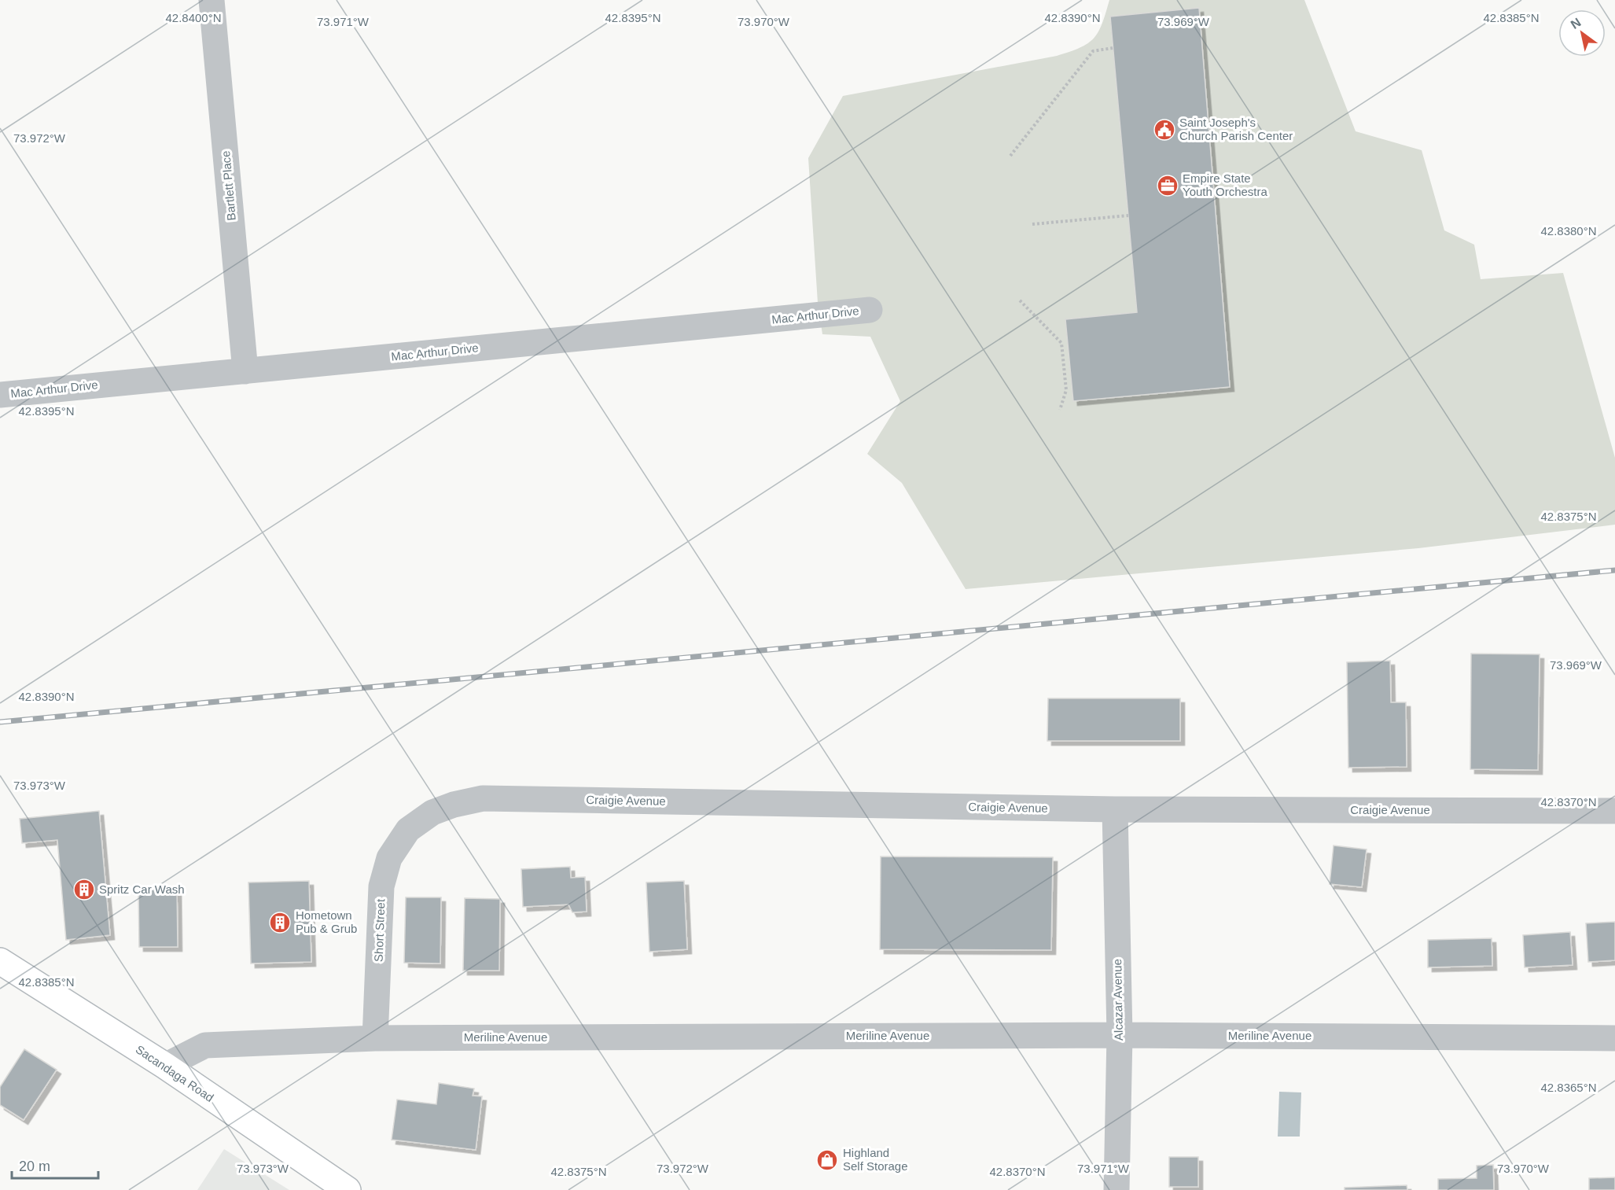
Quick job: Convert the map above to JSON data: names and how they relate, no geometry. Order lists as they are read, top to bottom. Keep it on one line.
{"streets":{"main road":["Sacandaga Road"],"street":["Bartlett Place","Mac Arthur Drive","Craigie Avenue","Short Street","Alcazar Avenue","Meriline Avenue"]},"crossings":[["Bartlett Place","Mac Arthur Drive"],["Craigie Avenue","Short Street"],["Craigie Avenue","Alcazar Avenue"],["Short Street","Meriline Avenue"],["Alcazar Avenue","Meriline Avenue"],["Meriline Avenue","Sacandaga Road"]],"places":{"public building":["Saint Joseph's Church Parish Center"],"office":["Empire State Youth Orchestra"],"building":["Spritz Car Wash","Hometown Pub & Grub"],"shop":["Highland Self Storage"]},"scale_bar":"20 m","north":"top left","coordinates":["42.8400°N","42.8395°N","42.8390°N","42.8385°N","73.970°W","73.969°W","73.971°W","73.972°W","42.8380°N","42.8375°N","73.973°W","42.8370°N","42.8365°N"]}
